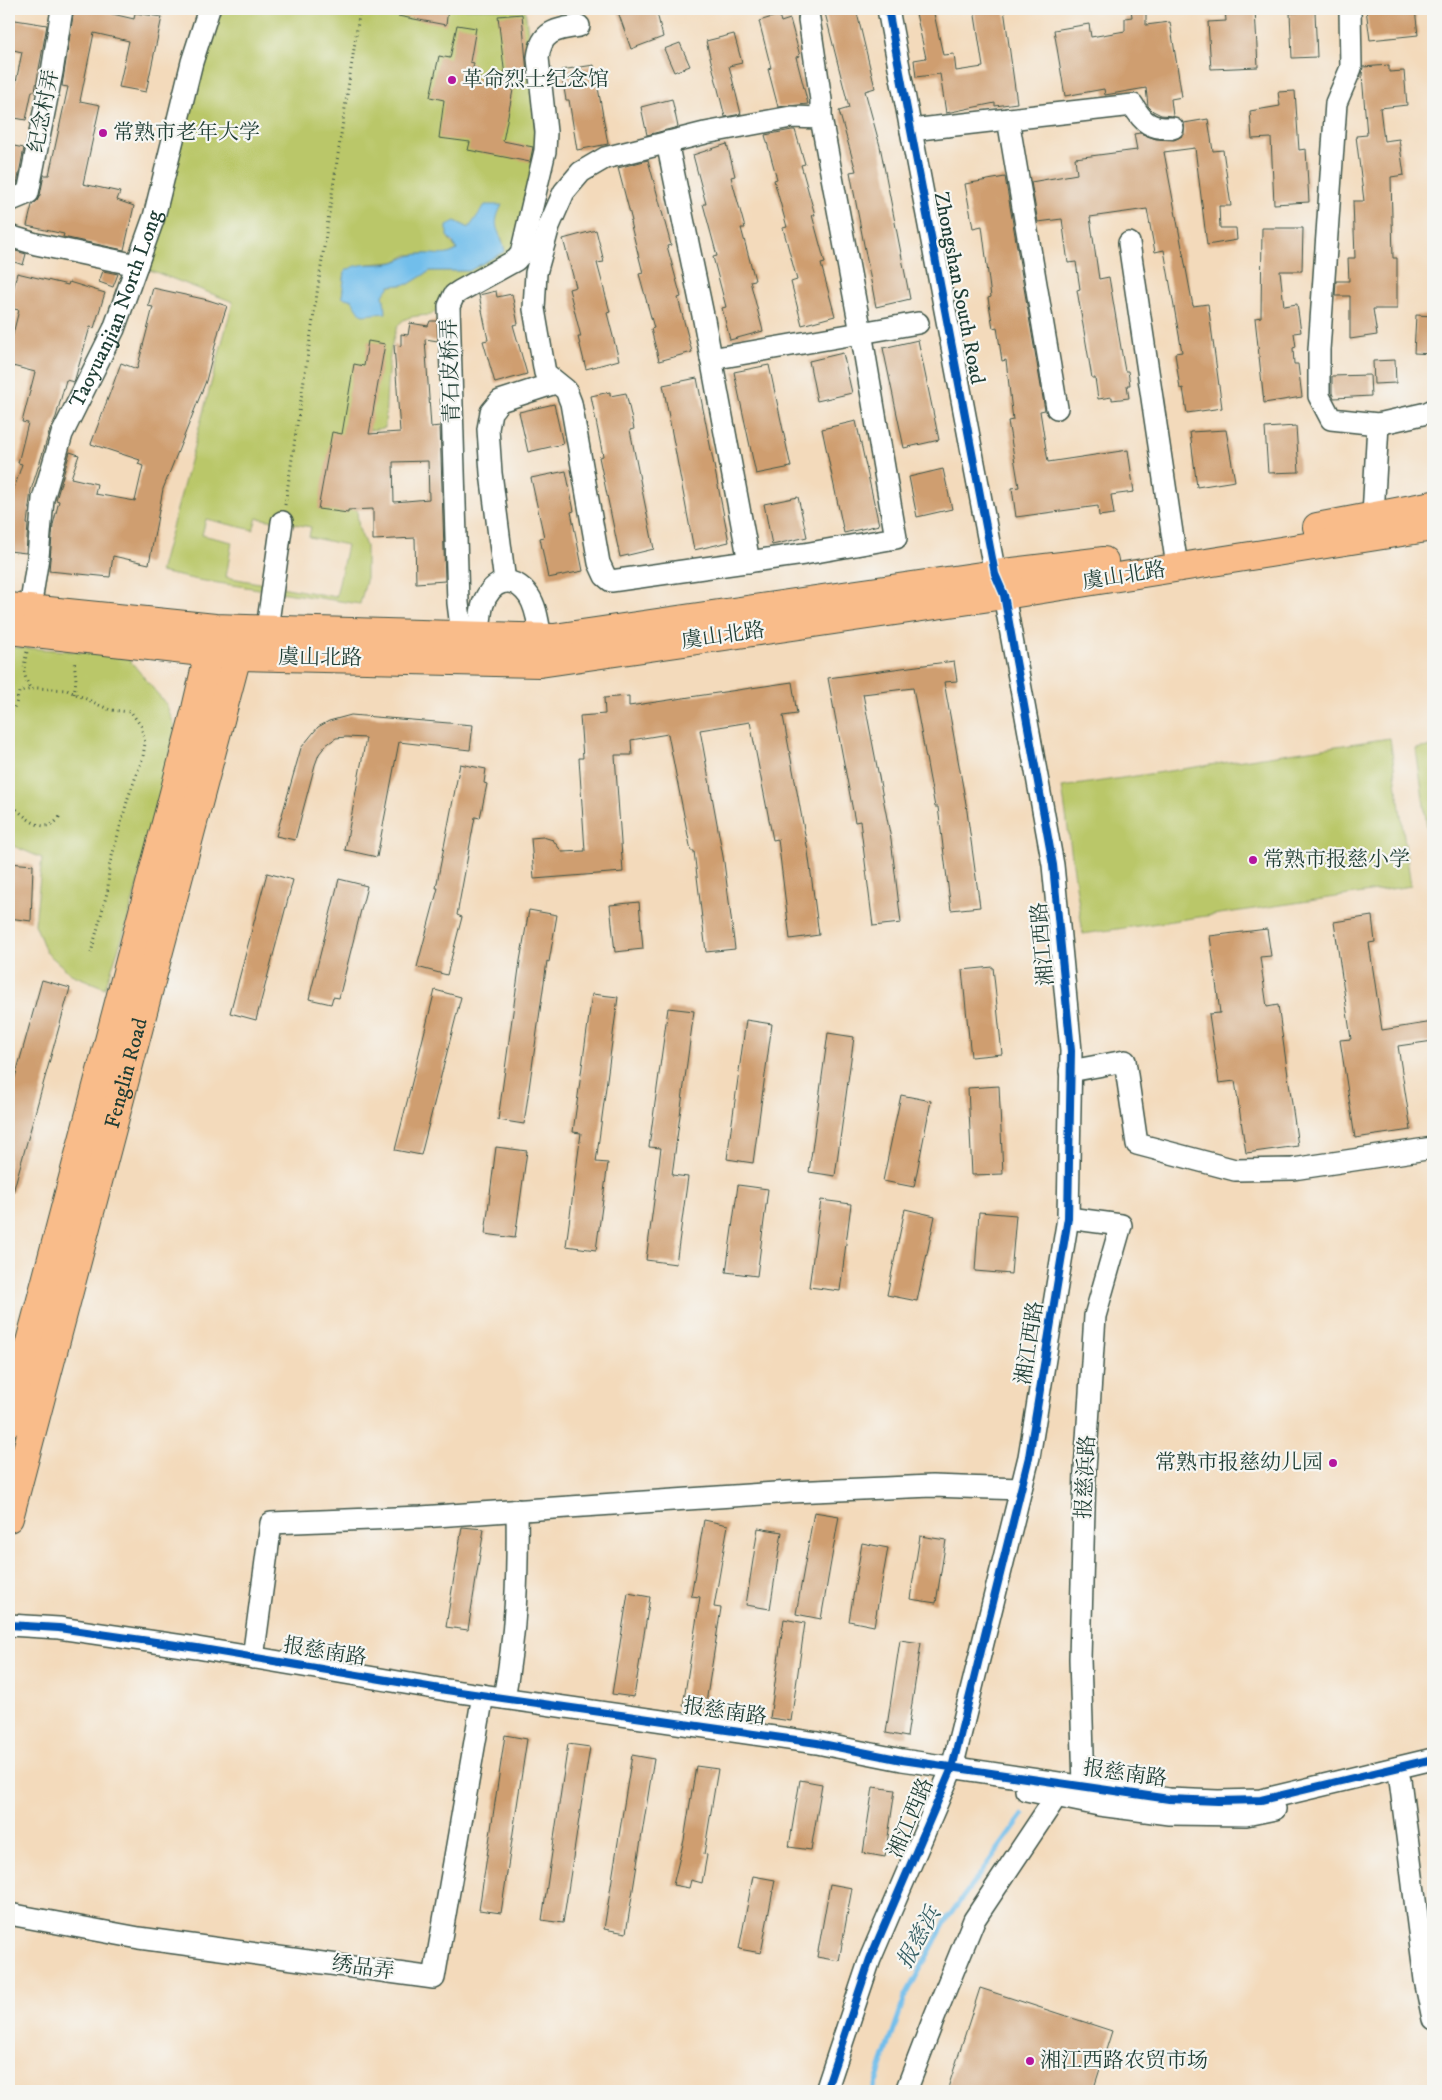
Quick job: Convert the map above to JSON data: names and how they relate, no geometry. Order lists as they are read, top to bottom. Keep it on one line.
{"streets":{"main road":["虞山北路","Fenglin Road"],"street":["纪念村弄","Zhongshan South Road","Taoyuanjian North Long","青石皮桥弄","湘江西路","报慈浜路","报慈南路","绣品弄"]},"crossings":[["Zhongshan South Road","虞山北路"],["Zhongshan South Road","湘江西路"],["Taoyuanjian North Long","虞山北路"],["青石皮桥弄","虞山北路"],["虞山北路","湘江西路"],["虞山北路","Fenglin Road"],["湘江西路","报慈浜路"],["湘江西路","报慈南路"],["报慈浜路","报慈南路"],["报慈南路","绣品弄"]],"water":["报慈浜"],"places":["革命烈士纪念馆","常熟市老年大学","常熟市报慈小学","常熟市报慈幼儿园","湘江西路农贸市场"]}
